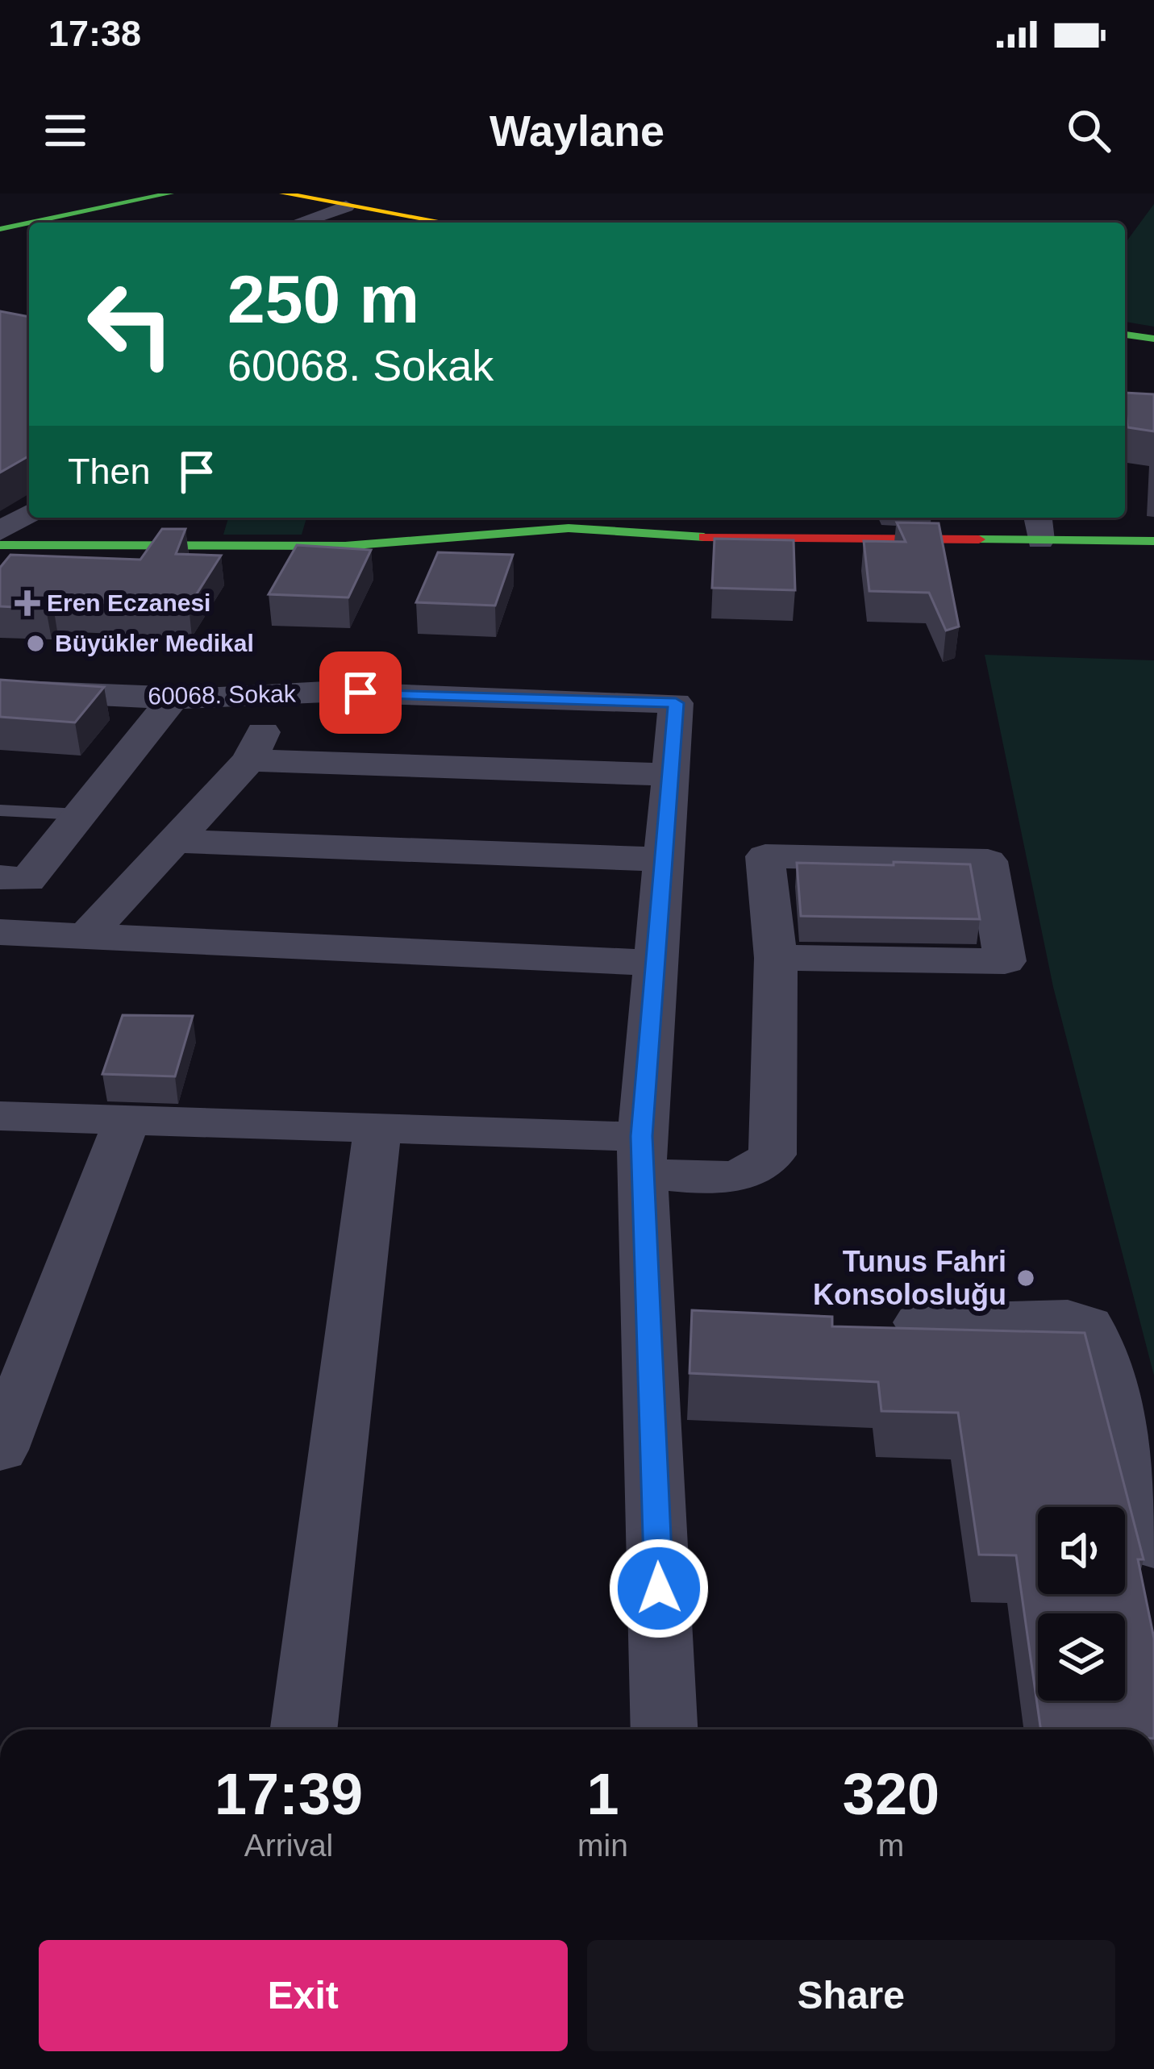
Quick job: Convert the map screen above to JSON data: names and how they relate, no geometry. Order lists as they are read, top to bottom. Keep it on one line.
{"streets":{"street":["60068. Sokak"]},"places":{"health":["Eren Eczanesi"],"other":["Büyükler Medikal","Tunus Fahri Konsolosluğu"]},"page":{"status":"17:38","header":"Waylane","turn":["250 m","60068. Sokak"],"then":"Then","eta":["17:39","Arrival","1","min","320","m"],"buttons":["Exit","Share"]}}
